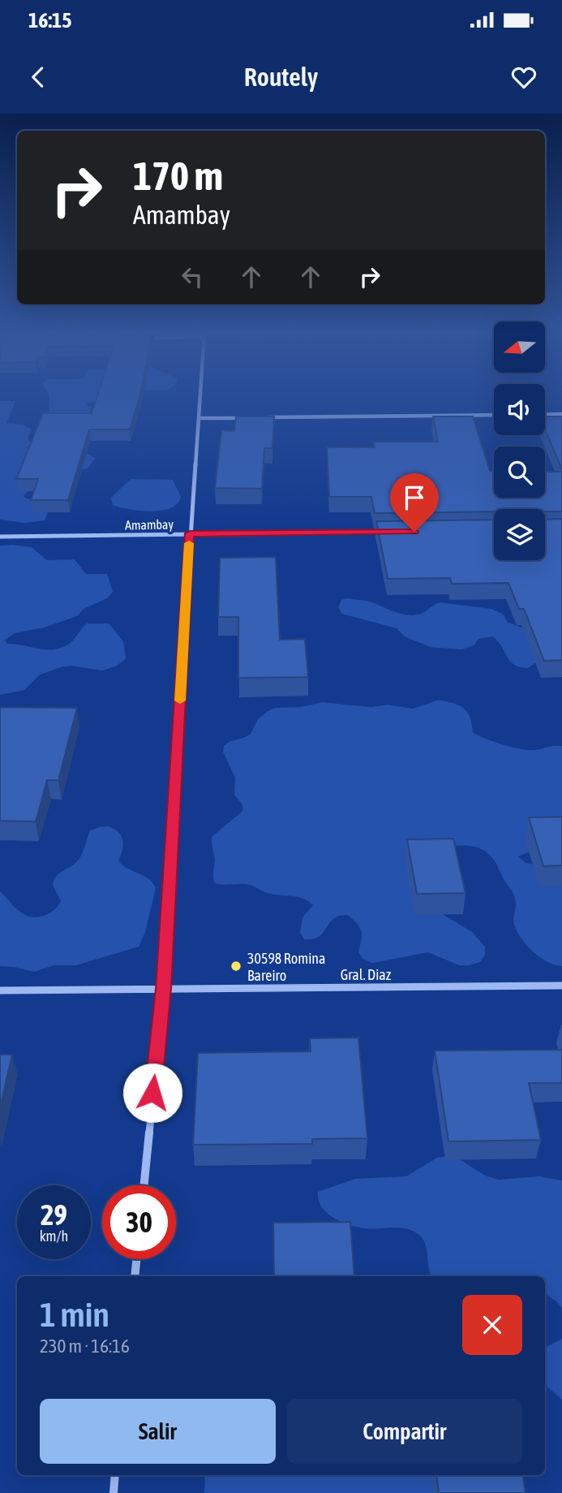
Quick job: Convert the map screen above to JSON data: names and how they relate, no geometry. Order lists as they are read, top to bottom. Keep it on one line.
{"streets":{"street":["Amambay","Gral. Diaz"]},"places":["30598 Romina Bareiro"],"north":"left","page":{"status":"16:15","header":"Routely","turn":["170 m","Amambay"],"speed":"29 km/h","limit":"30","heading":["1 min","230 m · 16:16"],"buttons":["Salir","Compartir"]}}
